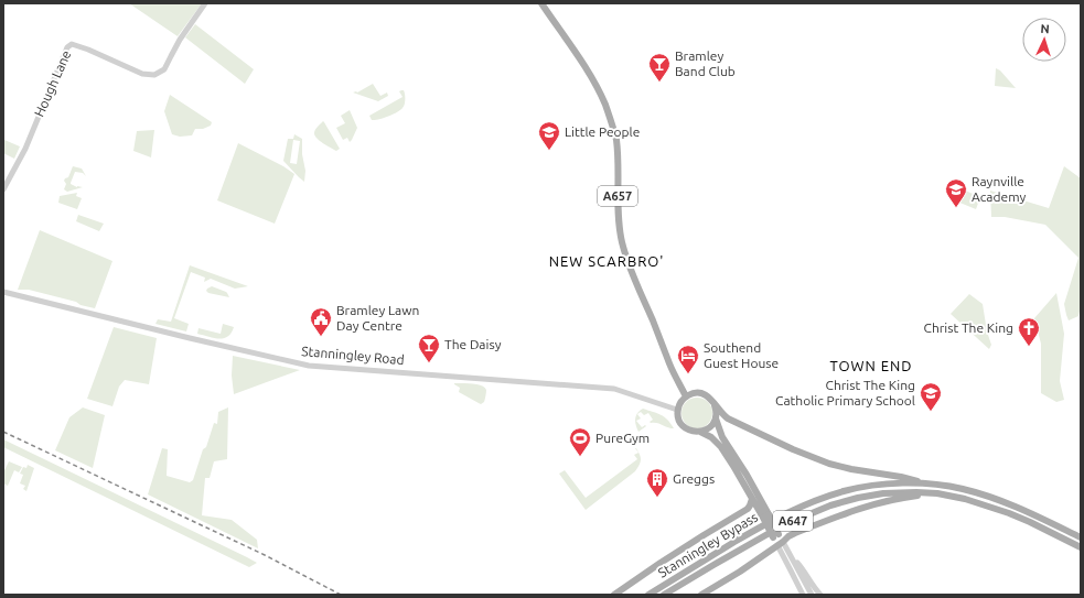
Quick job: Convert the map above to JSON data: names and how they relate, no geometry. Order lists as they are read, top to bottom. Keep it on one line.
{"streets":{"main road":["A657","A647","Stanningley Bypass"],"street":["Hough Lane","Stanningley Road"]},"crossings":[["A657","Stanningley Road"],["A657","A647"],["Stanningley Road","A647"],["A647","Stanningley Bypass"]],"districts":["NEW SCARBRO'","TOWN END"],"places":{"bar":["Bramley Band Club","The Daisy"],"school or university":["Little People","Raynville Academy","Christ The King Catholic Primary School"],"public building":["Bramley Lawn Day Centre"],"church":["Christ The King"],"hotel":["Southend Guest House"],"sports":["PureGym"],"building":["Greggs"]},"north":"top"}
